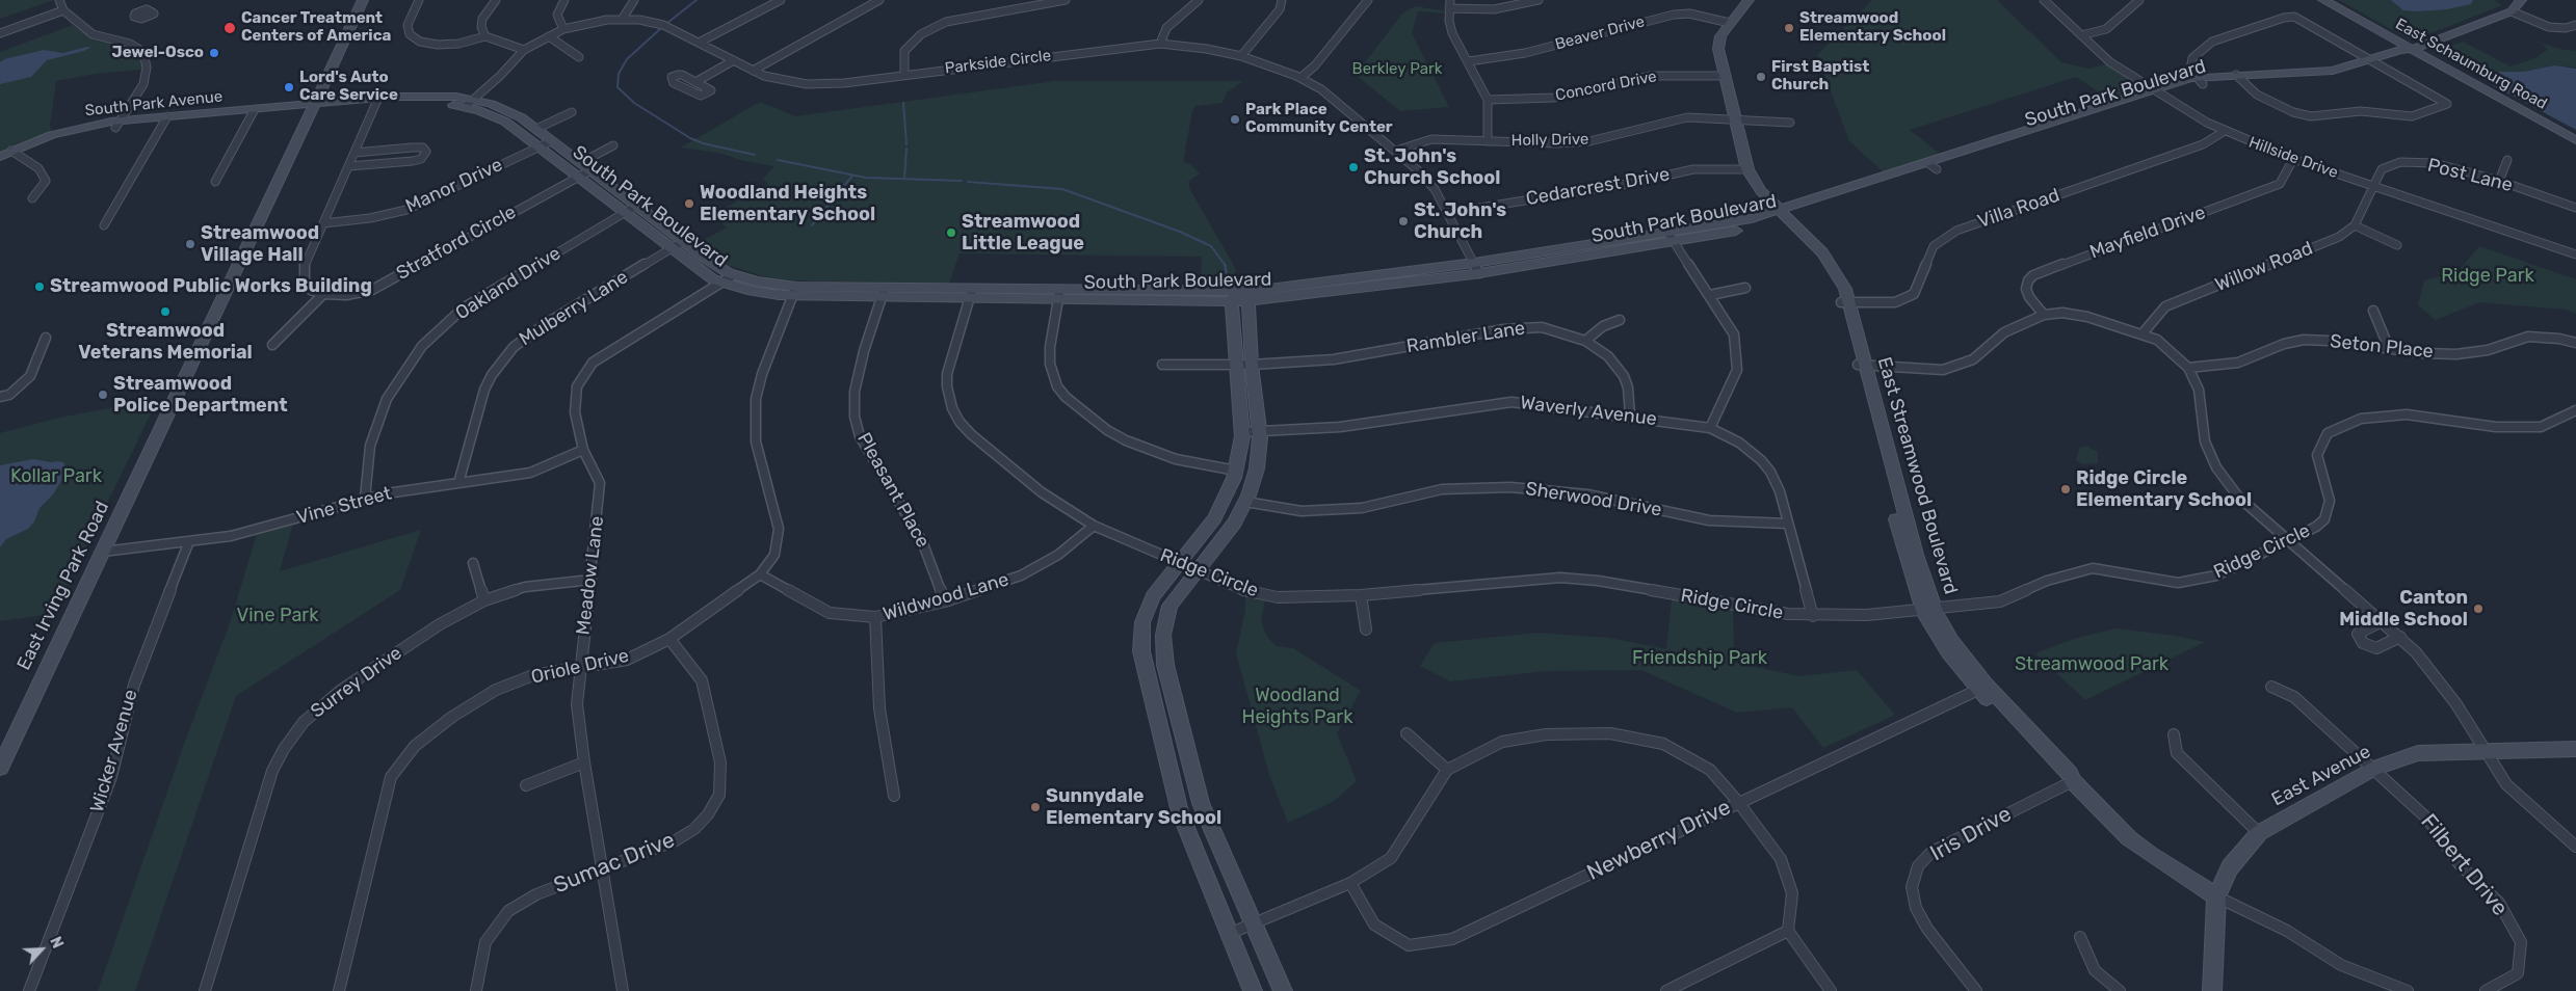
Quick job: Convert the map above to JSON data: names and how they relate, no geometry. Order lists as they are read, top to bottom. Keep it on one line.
{"streets":{"street":["Beaver Drive","Parkside Circle","East Schaumburg Road","Concord Drive","South Park Boulevard","South Park Avenue","Holly Drive","Hillside Drive","Post Lane","Manor Drive","Cedarcrest Drive","Villa Road","Mayfield Drive","Stratford Circle","Willow Road","Oakland Drive","Mulberry Lane","Rambler Lane","Seton Place","Waverly Avenue","East Streamwood Boulevard","Pleasant Place","Sherwood Drive","Vine Street","Ridge Circle","Meadow Lane","East Irving Park Road","Wildwood Lane","Oriole Drive","Surrey Drive","Wicker Avenue","East Avenue","Iris Drive","Newberry Drive","Sumac Drive","Filbert Drive"]},"crossings":[["Beaver Drive","East Streamwood Boulevard"],["Parkside Circle","South Park Boulevard"],["Parkside Circle","Holly Drive"],["Parkside Circle","Cedarcrest Drive"],["East Schaumburg Road","South Park Boulevard"],["Concord Drive","East Streamwood Boulevard"],["South Park Boulevard","South Park Avenue"],["South Park Boulevard","Hillside Drive"],["South Park Boulevard","Manor Drive"],["South Park Boulevard","Stratford Circle"],["South Park Boulevard","Oakland Drive"],["South Park Boulevard","Mulberry Lane"],["South Park Boulevard","East Streamwood Boulevard"],["South Park Boulevard","Pleasant Place"],["South Park Boulevard","Ridge Circle"],["South Park Boulevard","Meadow Lane"],["South Park Boulevard","East Irving Park Road"],["South Park Boulevard","Oriole Drive"],["South Park Avenue","East Irving Park Road"],["Holly Drive","East Streamwood Boulevard"],["Hillside Drive","Post Lane"],["Hillside Drive","Villa Road"],["Hillside Drive","Mayfield Drive"],["Cedarcrest Drive","East Streamwood Boulevard"],["Villa Road","East Streamwood Boulevard"],["Oakland Drive","Vine Street"],["Mulberry Lane","Vine Street"],["Rambler Lane","Waverly Avenue"],["Waverly Avenue","Sherwood Drive"],["Waverly Avenue","Ridge Circle"],["East Streamwood Boulevard","Ridge Circle"],["East Streamwood Boulevard","East Avenue"],["East Streamwood Boulevard","Iris Drive"],["East Streamwood Boulevard","Newberry Drive"],["Pleasant Place","Wildwood Lane"],["Vine Street","Meadow Lane"],["Vine Street","East Irving Park Road"],["Vine Street","Wicker Avenue"],["Ridge Circle","Wildwood Lane"],["Meadow Lane","Oriole Drive"],["Meadow Lane","Surrey Drive"],["Meadow Lane","Sumac Drive"],["Wildwood Lane","Oriole Drive"],["Oriole Drive","Sumac Drive"],["East Avenue","Filbert Drive"]],"parks":["Berkley Park","Ridge Park","Kollar Park","Vine Park","Friendship Park","Streamwood Park","Woodland Heights Park"],"places":["Cancer Treatment Centers of America","Streamwood Elementary School","Jewel-Osco","First Baptist Church","Lord's Auto Care Service","Park Place Community Center","St. John's Church School","Woodland Heights Elementary School","St. John's Church","Streamwood Little League","Streamwood Village Hall","Streamwood Public Works Building","Streamwood Veterans Memorial","Streamwood Police Department","Ridge Circle Elementary School","Canton Middle School","Sunnydale Elementary School"],"north":"top right"}
